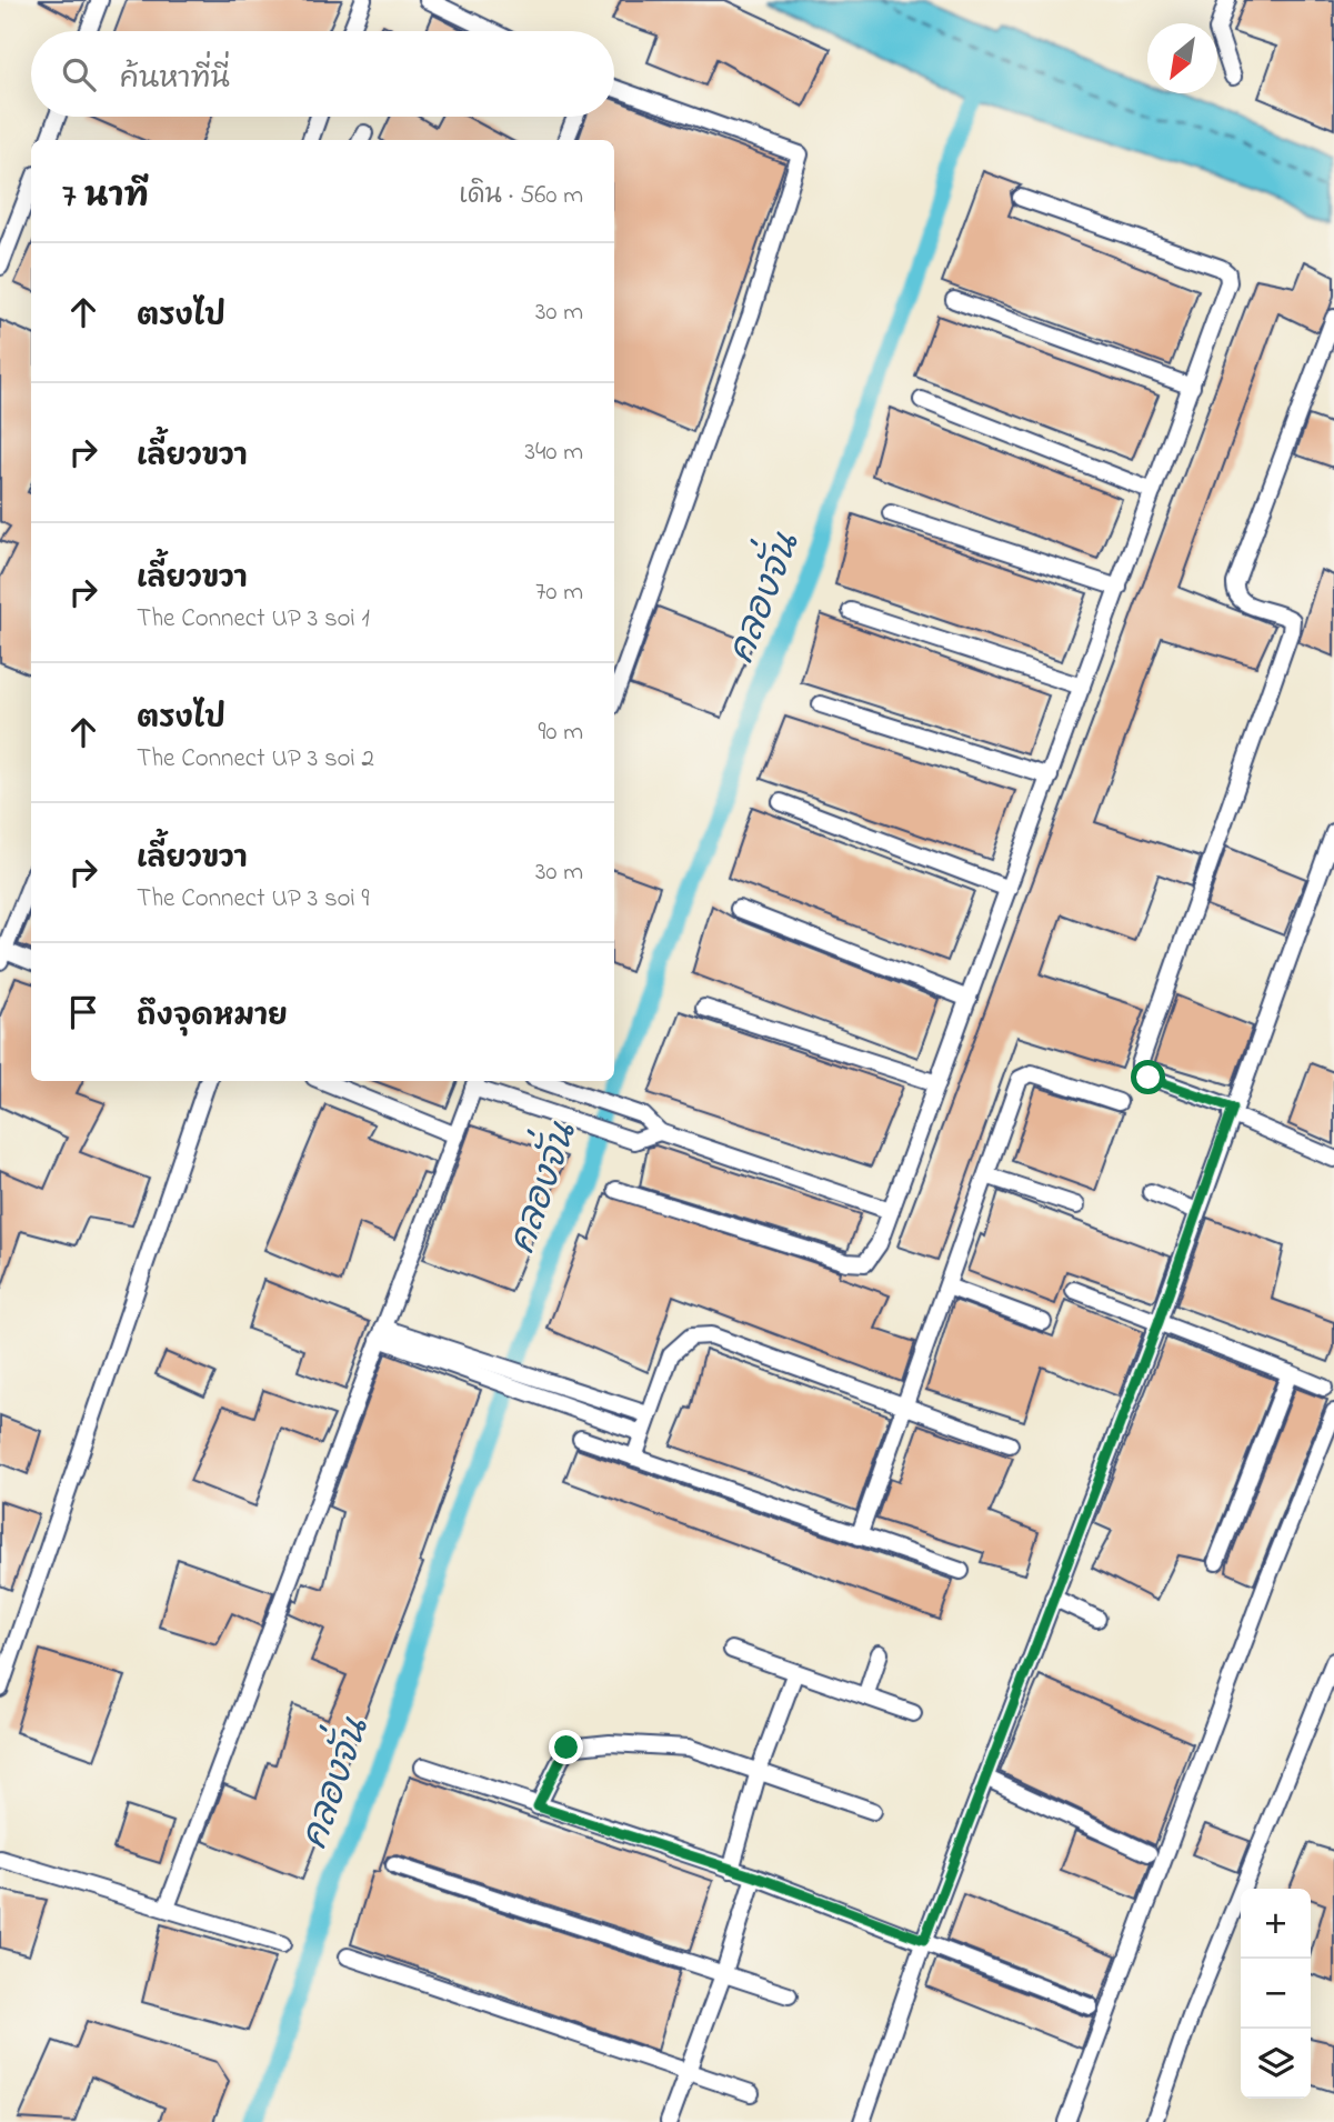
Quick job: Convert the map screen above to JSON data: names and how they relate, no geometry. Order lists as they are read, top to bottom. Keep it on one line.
{"water":["คลองจั่น"],"north":"bottom left","page":{"search":"ค้นหาที่นี่","heading":["7 นาที","เดิน · 560 m"],"list":[["ตรงไป","30 m"],["เลี้ยวขวา","340 m"],["เลี้ยวขวา","The Connect UP 3 soi 1","70 m"],["ตรงไป","The Connect UP 3 soi 2","90 m"],["เลี้ยวขวา","The Connect UP 3 soi 9","30 m"],"ถึงจุดหมาย"],"map_buttons":["+","−"]}}
